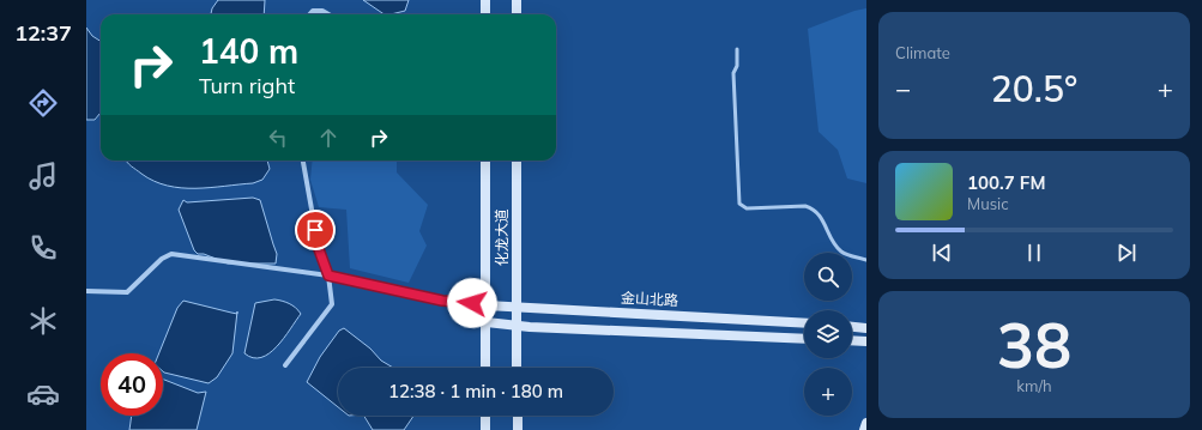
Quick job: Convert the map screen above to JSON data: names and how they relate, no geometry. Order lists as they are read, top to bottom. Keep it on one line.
{"streets":{"street":["化龙大道","金山北路"]},"crossings":[["化龙大道","金山北路"]],"page":{"tabs":"12:37","tile":["Climate",["38","km/h"]],"turn":["140 m","Turn right"],"heat":["−","20.5°","+"],"song":["100.7 FM","Music"],"map_buttons":"+","limit":"40","trip":"12:38 · 1 min · 180 m"}}
